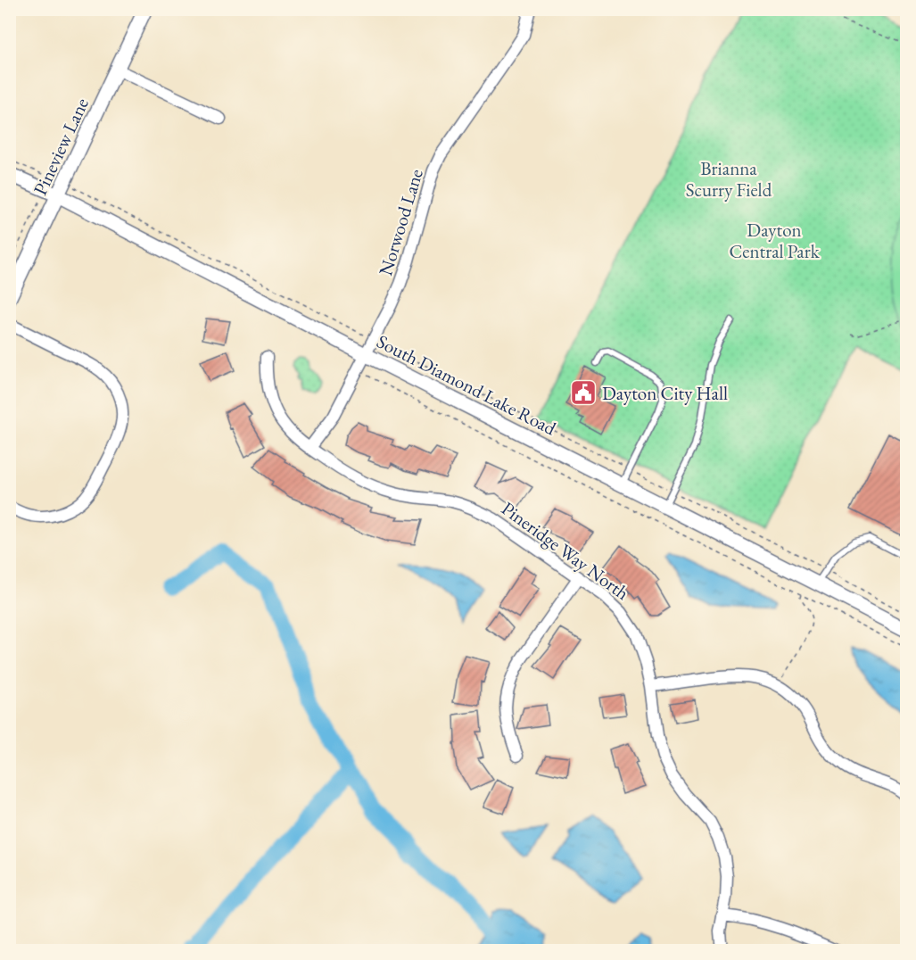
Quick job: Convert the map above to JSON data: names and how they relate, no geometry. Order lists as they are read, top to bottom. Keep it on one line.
{"streets":{"street":["Pineview Lane","Norwood Lane","South Diamond Lake Road","Pineridge Way North"]},"crossings":[["Pineview Lane","South Diamond Lake Road"],["Norwood Lane","South Diamond Lake Road"],["Norwood Lane","Pineridge Way North"]],"parks":["Brianna Scurry Field","Dayton Central Park"],"places":{"public building":["Dayton City Hall"]}}
